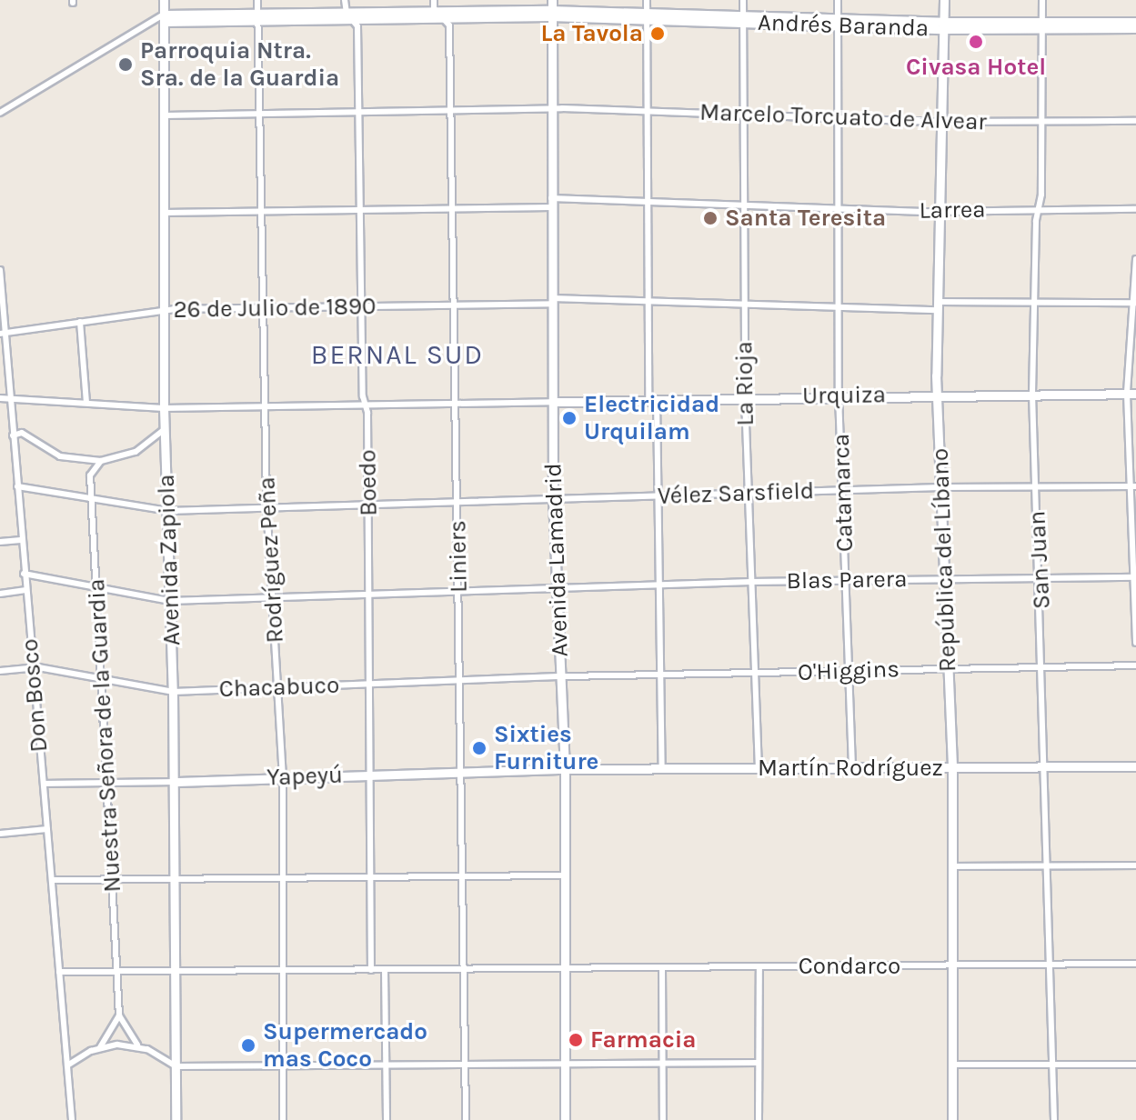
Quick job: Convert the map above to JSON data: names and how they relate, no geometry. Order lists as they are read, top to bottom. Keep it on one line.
{"streets":{"street":["Andrés Baranda","Marcelo Torcuato de Alvear","Larrea","26 de Julio de 1890","La Rioja","Urquiza","Boedo","Catamarca","Vélez Sarsfield","Liniers","Avenida Zapiola","Rodríguez Peña","Avenida Lamadrid","República del Líbano","San Juan","Blas Parera","O'Higgins","Chacabuco","Don Bosco","Nuestra Señora de la Guardia","Martín Rodríguez","Yapeyú","Condarco"]},"crossings":[["Andrés Baranda","La Rioja"],["Andrés Baranda","Catamarca"],["Andrés Baranda","Avenida Lamadrid"],["Andrés Baranda","República del Líbano"],["Andrés Baranda","San Juan"],["Marcelo Torcuato de Alvear","La Rioja"],["Marcelo Torcuato de Alvear","Boedo"],["Marcelo Torcuato de Alvear","Catamarca"],["Marcelo Torcuato de Alvear","Liniers"],["Marcelo Torcuato de Alvear","Avenida Zapiola"],["Marcelo Torcuato de Alvear","Rodríguez Peña"],["Marcelo Torcuato de Alvear","Avenida Lamadrid"],["Marcelo Torcuato de Alvear","República del Líbano"],["Marcelo Torcuato de Alvear","San Juan"],["Larrea","La Rioja"],["Larrea","Boedo"],["Larrea","Catamarca"],["Larrea","Liniers"],["Larrea","Avenida Zapiola"],["Larrea","Rodríguez Peña"],["Larrea","Avenida Lamadrid"],["Larrea","República del Líbano"],["Larrea","San Juan"],["26 de Julio de 1890","La Rioja"],["26 de Julio de 1890","Boedo"],["26 de Julio de 1890","Catamarca"],["26 de Julio de 1890","Liniers"],["26 de Julio de 1890","Avenida Zapiola"],["26 de Julio de 1890","Rodríguez Peña"],["26 de Julio de 1890","Avenida Lamadrid"],["26 de Julio de 1890","República del Líbano"],["26 de Julio de 1890","San Juan"],["26 de Julio de 1890","Don Bosco"],["La Rioja","Urquiza"],["La Rioja","Vélez Sarsfield"],["La Rioja","Blas Parera"],["La Rioja","O'Higgins"],["La Rioja","Martín Rodríguez"],["Urquiza","Catamarca"],["Urquiza","Avenida Lamadrid"],["Urquiza","República del Líbano"],["Urquiza","San Juan"],["Boedo","Vélez Sarsfield"],["Boedo","Blas Parera"],["Boedo","Chacabuco"],["Boedo","Yapeyú"],["Boedo","Condarco"],["Catamarca","Vélez Sarsfield"],["Catamarca","Blas Parera"],["Catamarca","O'Higgins"],["Catamarca","Martín Rodríguez"],["Vélez Sarsfield","Liniers"],["Vélez Sarsfield","Avenida Zapiola"],["Vélez Sarsfield","Rodríguez Peña"],["Vélez Sarsfield","Avenida Lamadrid"],["Vélez Sarsfield","República del Líbano"],["Vélez Sarsfield","San Juan"],["Vélez Sarsfield","Don Bosco"],["Vélez Sarsfield","Nuestra Señora de la Guardia"],["Liniers","Blas Parera"],["Liniers","Chacabuco"],["Liniers","Yapeyú"],["Liniers","Condarco"],["Avenida Zapiola","Blas Parera"],["Avenida Zapiola","Chacabuco"],["Avenida Zapiola","Yapeyú"],["Avenida Zapiola","Condarco"],["Rodríguez Peña","Blas Parera"],["Rodríguez Peña","Chacabuco"],["Rodríguez Peña","Yapeyú"],["Rodríguez Peña","Condarco"],["Avenida Lamadrid","Blas Parera"],["Avenida Lamadrid","O'Higgins"],["Avenida Lamadrid","Chacabuco"],["Avenida Lamadrid","Martín Rodríguez"],["Avenida Lamadrid","Yapeyú"],["Avenida Lamadrid","Condarco"],["República del Líbano","Blas Parera"],["República del Líbano","O'Higgins"],["República del Líbano","Martín Rodríguez"],["República del Líbano","Condarco"],["San Juan","Blas Parera"],["San Juan","O'Higgins"],["San Juan","Martín Rodríguez"],["San Juan","Condarco"],["Blas Parera","Don Bosco"],["Blas Parera","Nuestra Señora de la Guardia"],["O'Higgins","Chacabuco"],["Chacabuco","Don Bosco"],["Chacabuco","Nuestra Señora de la Guardia"],["Don Bosco","Yapeyú"],["Don Bosco","Condarco"],["Nuestra Señora de la Guardia","Yapeyú"],["Nuestra Señora de la Guardia","Condarco"],["Martín Rodríguez","Yapeyú"]],"districts":["BERNAL SUD"],"places":["La Tavola","Civasa Hotel","Parroquia Ntra. Sra. de la Guardia","Santa Teresita","Electricidad Urquilam","Sixties Furniture","Farmacia","Supermercado mas Coco"]}
